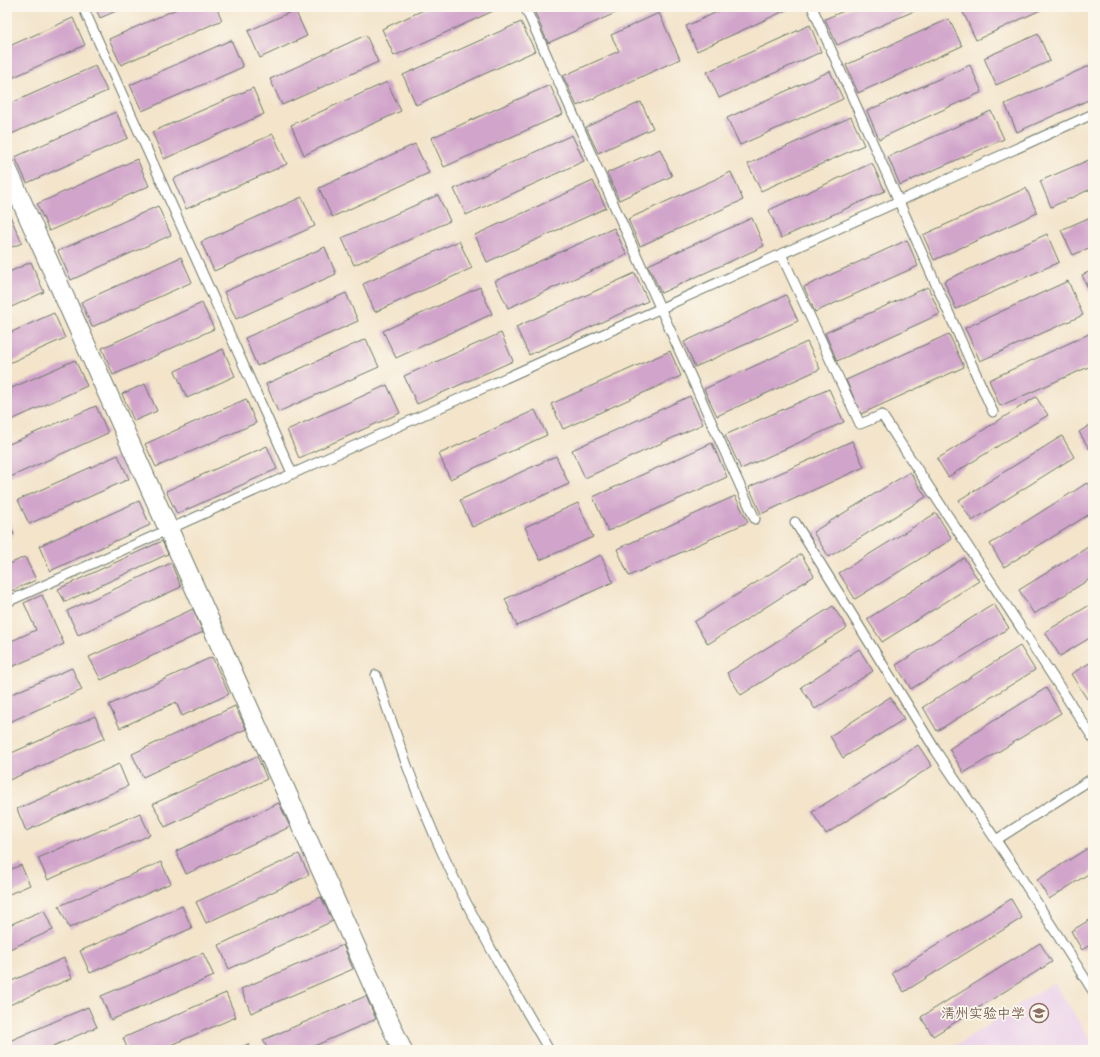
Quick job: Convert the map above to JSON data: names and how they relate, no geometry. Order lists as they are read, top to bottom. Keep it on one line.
{"places":{"school or university":["清州实验中学"]}}
